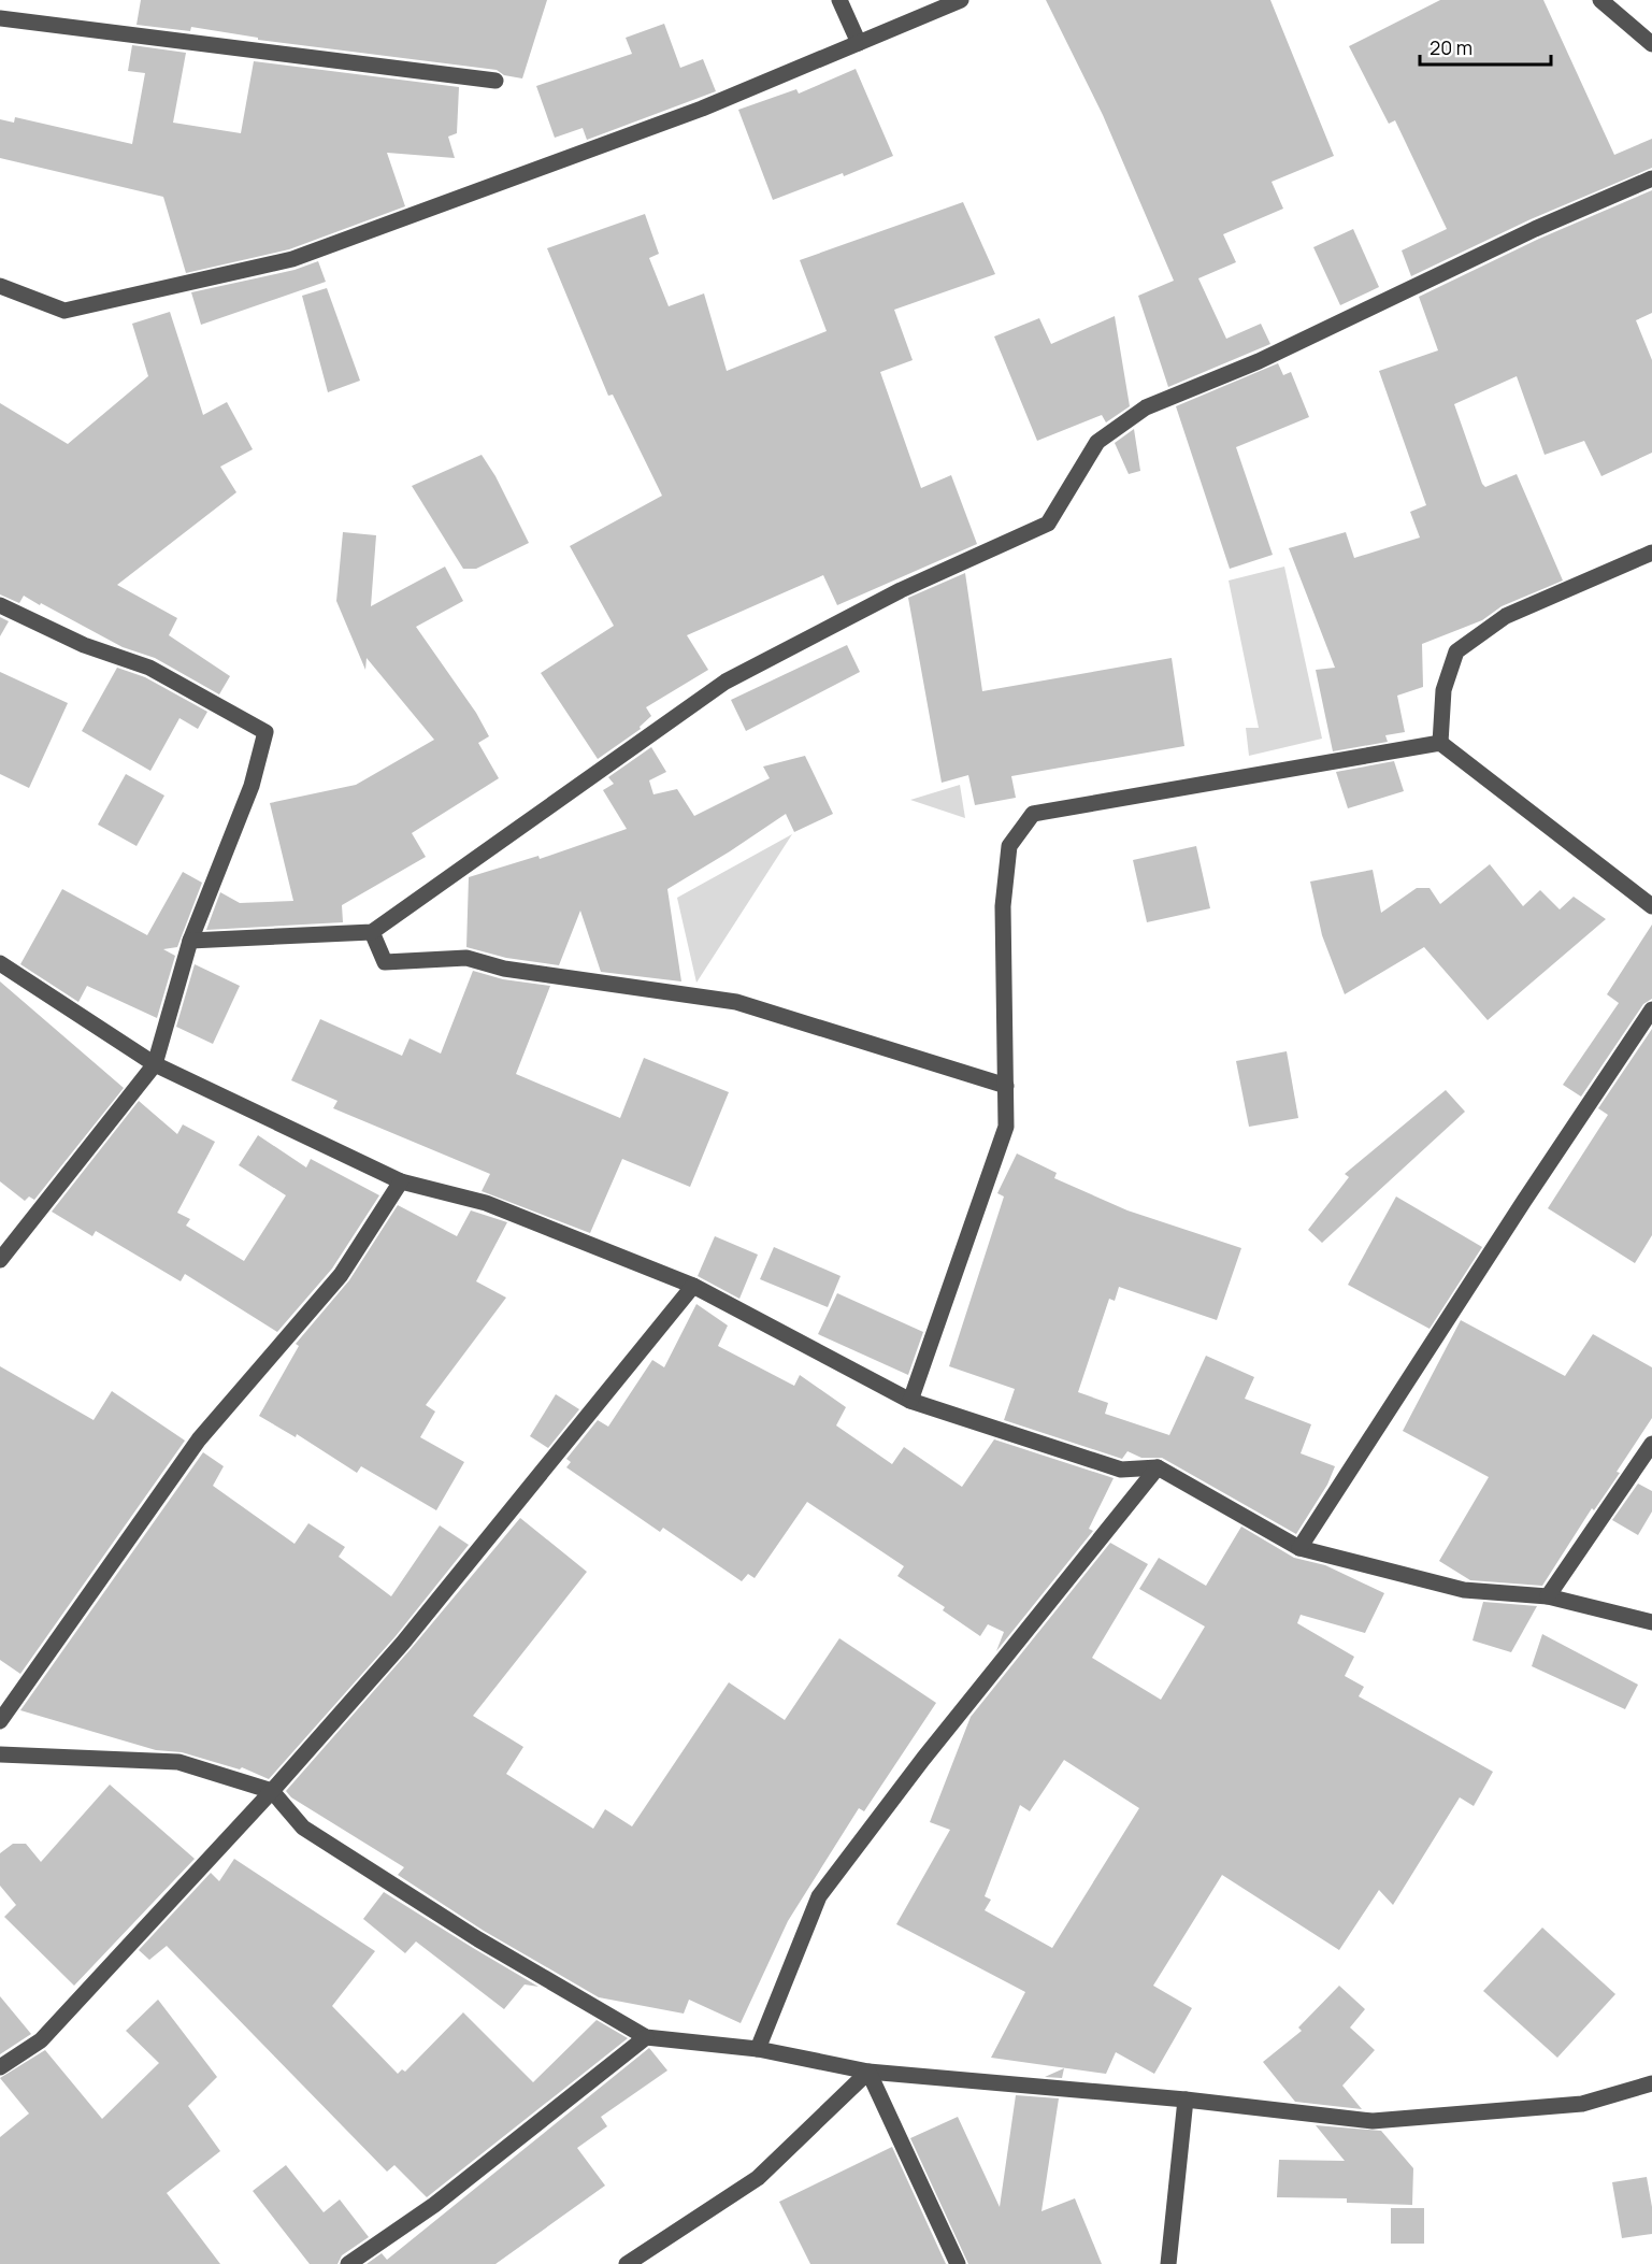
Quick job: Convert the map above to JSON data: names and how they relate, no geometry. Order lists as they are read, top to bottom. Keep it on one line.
{"scale_bar":"20 m"}
